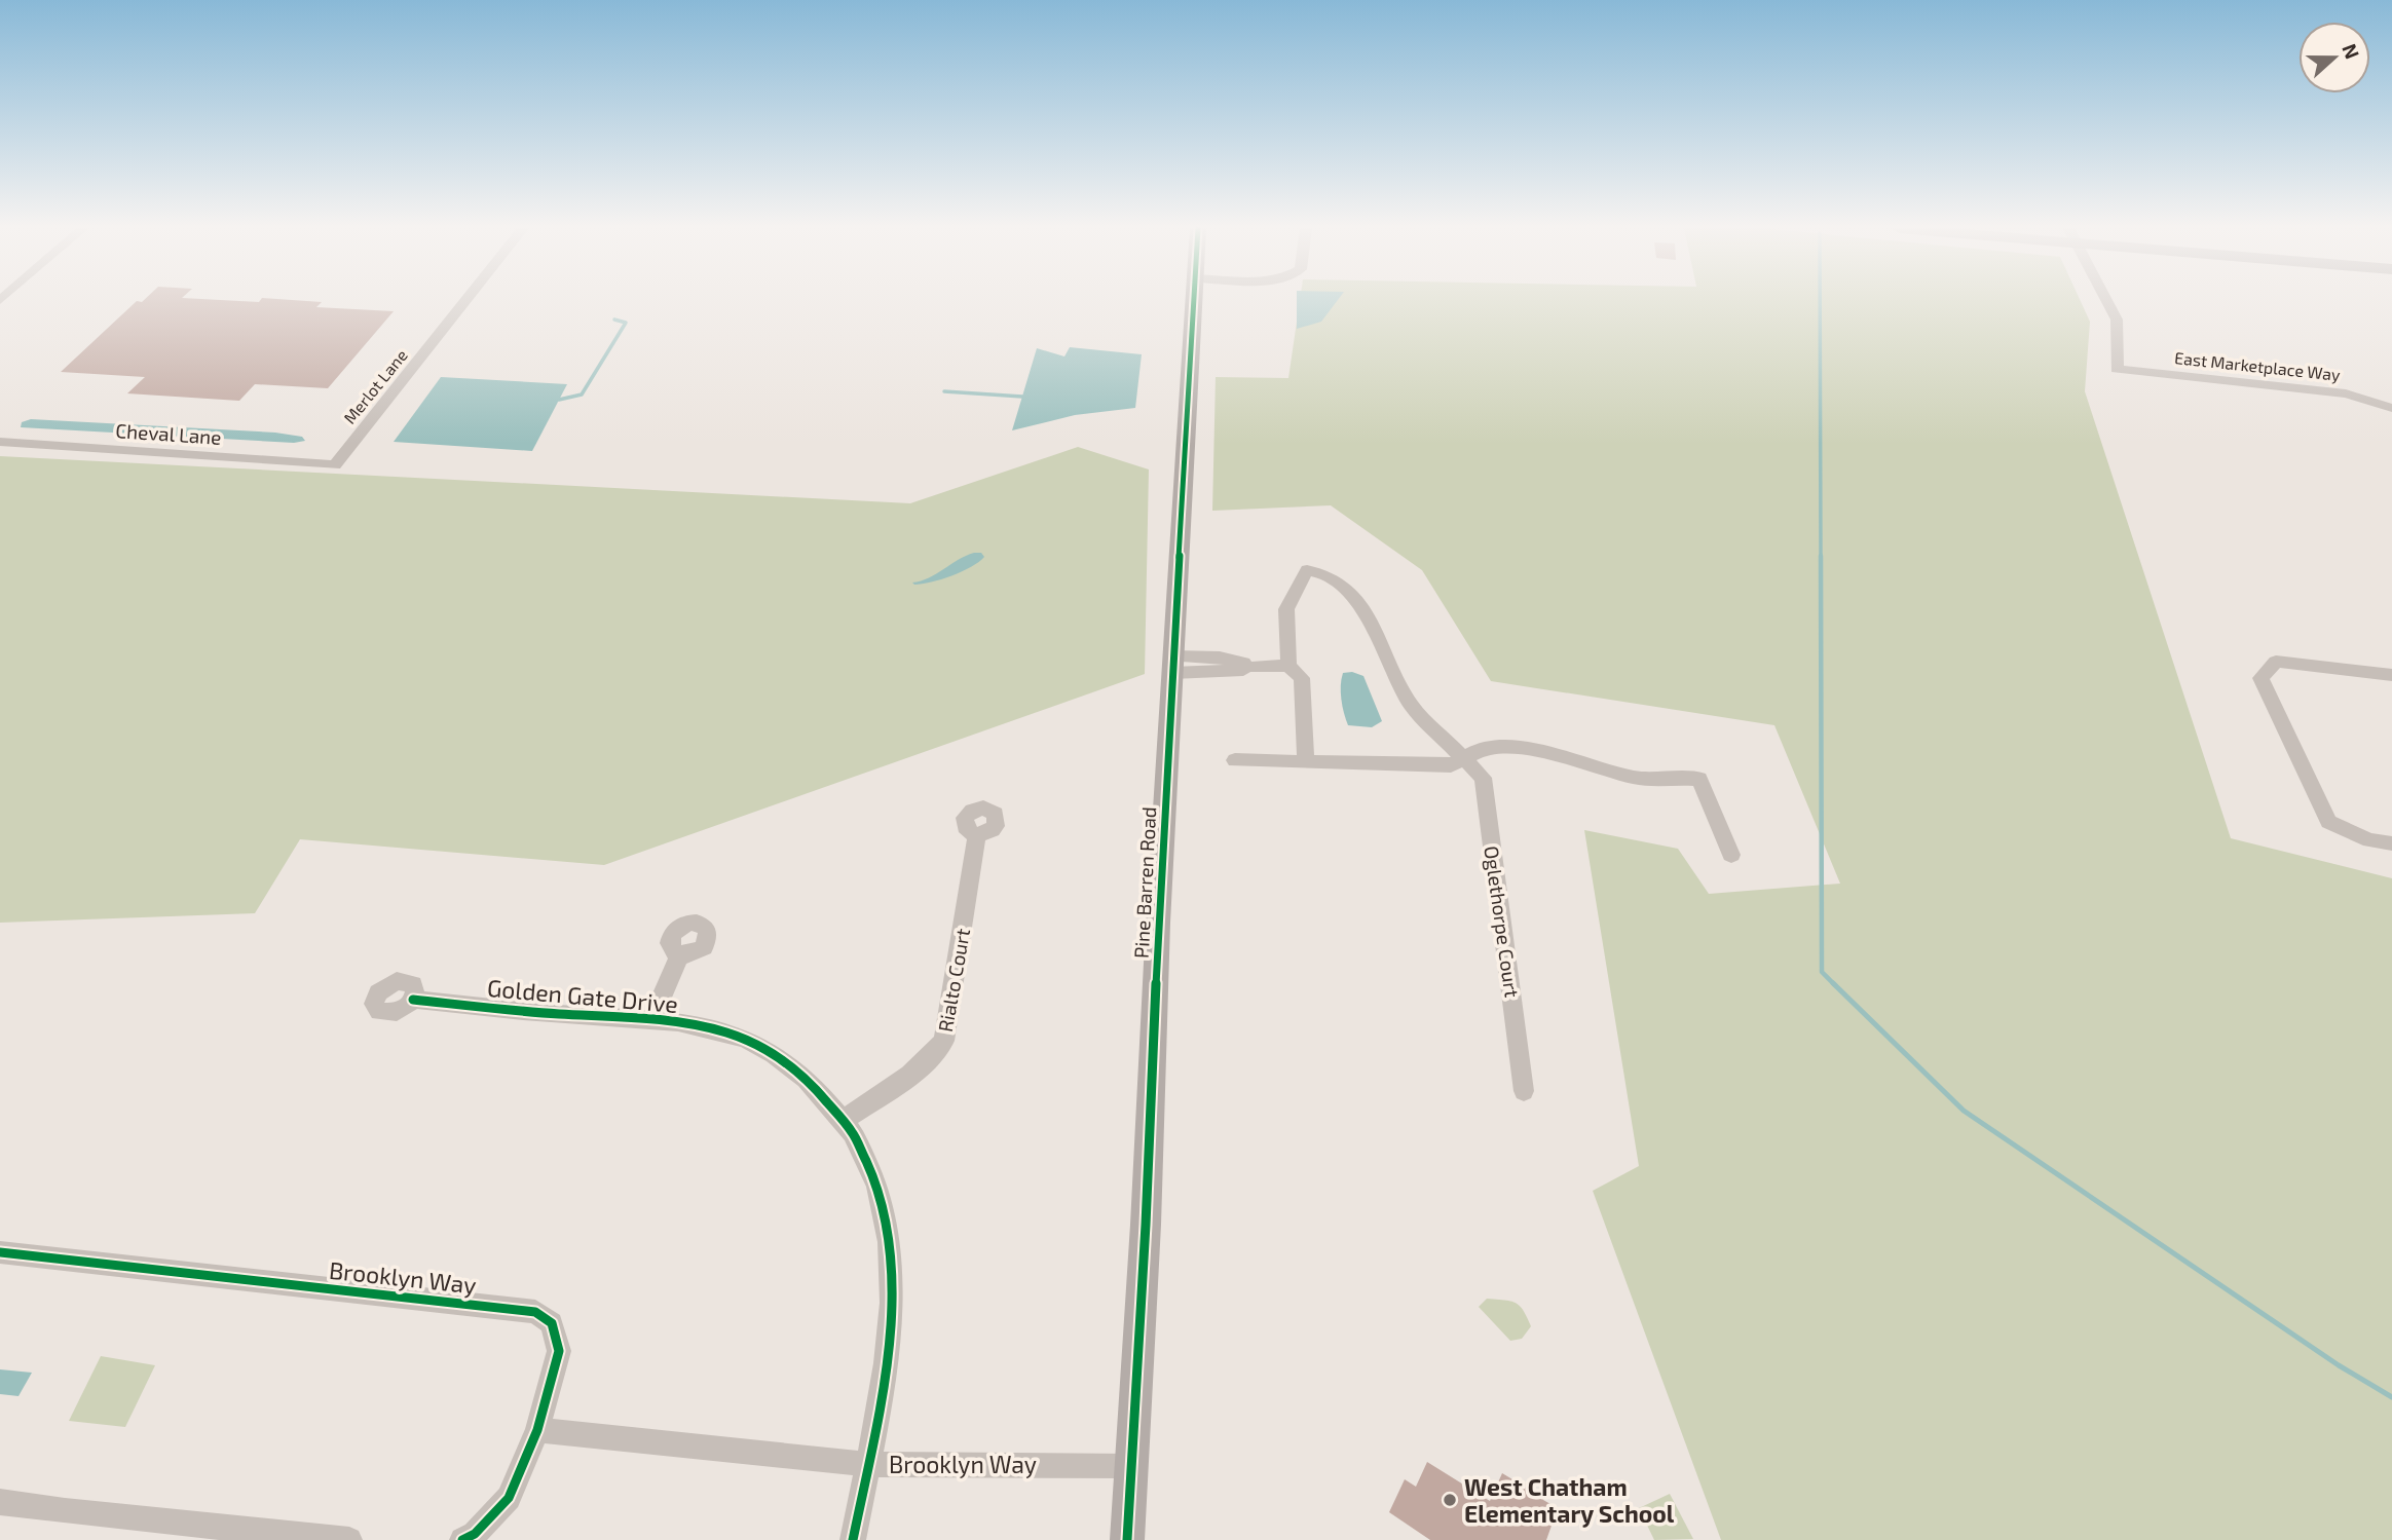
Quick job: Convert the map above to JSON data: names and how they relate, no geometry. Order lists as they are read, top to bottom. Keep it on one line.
{"streets":{"main road":["Pine Barren Road"],"street":["East Marketplace Way","Merlot Lane","Cheval Lane","Oglethorpe Court","Rialto Court","Golden Gate Drive","Brooklyn Way"]},"crossings":[["Merlot Lane","Cheval Lane"],["Pine Barren Road","Brooklyn Way"],["Rialto Court","Golden Gate Drive"],["Golden Gate Drive","Brooklyn Way"]],"places":["West Chatham Elementary School"],"north":"right"}
